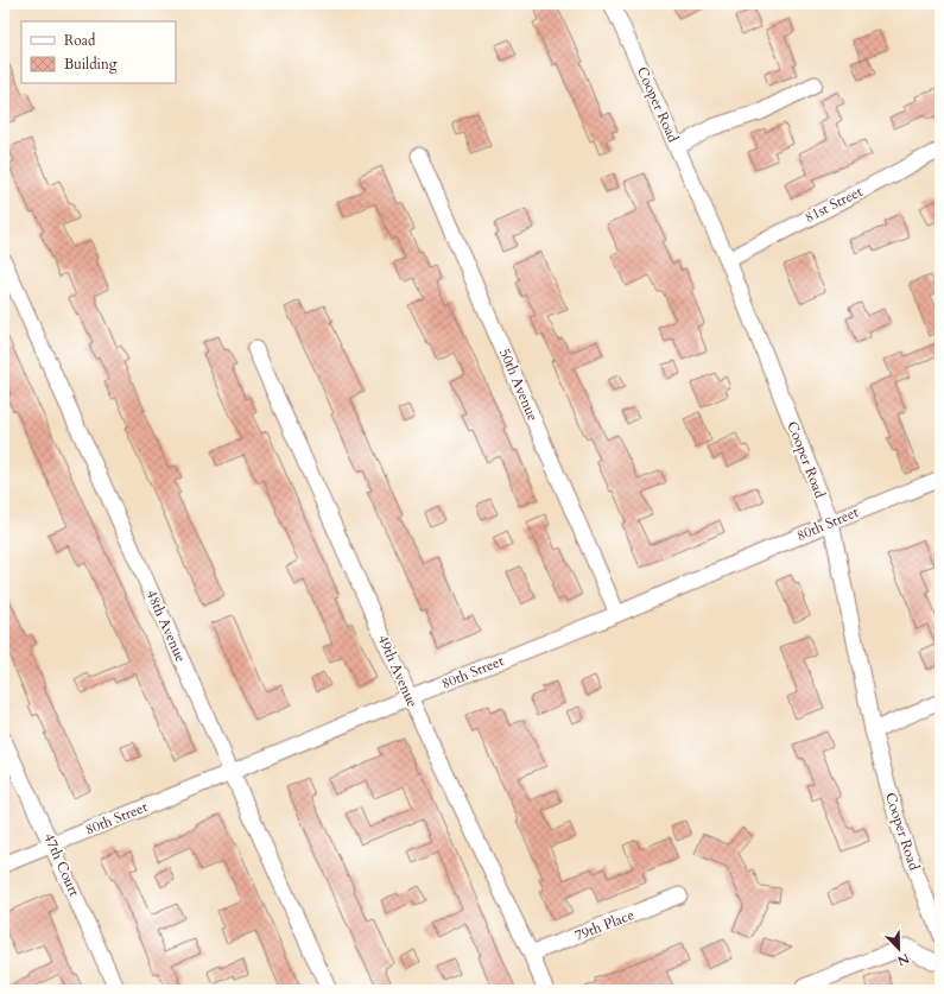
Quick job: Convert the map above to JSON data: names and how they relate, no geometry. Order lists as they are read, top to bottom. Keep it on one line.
{"streets":{"street":["Cooper Road","81st Street","50th Avenue","80th Street","48th Avenue","49th Avenue","47th Court","79th Place"]},"crossings":[["Cooper Road","81st Street"],["Cooper Road","80th Street"],["50th Avenue","80th Street"],["80th Street","48th Avenue"],["80th Street","49th Avenue"],["80th Street","47th Court"],["49th Avenue","79th Place"]],"legend":["Road","Building"],"north":"bottom right"}
